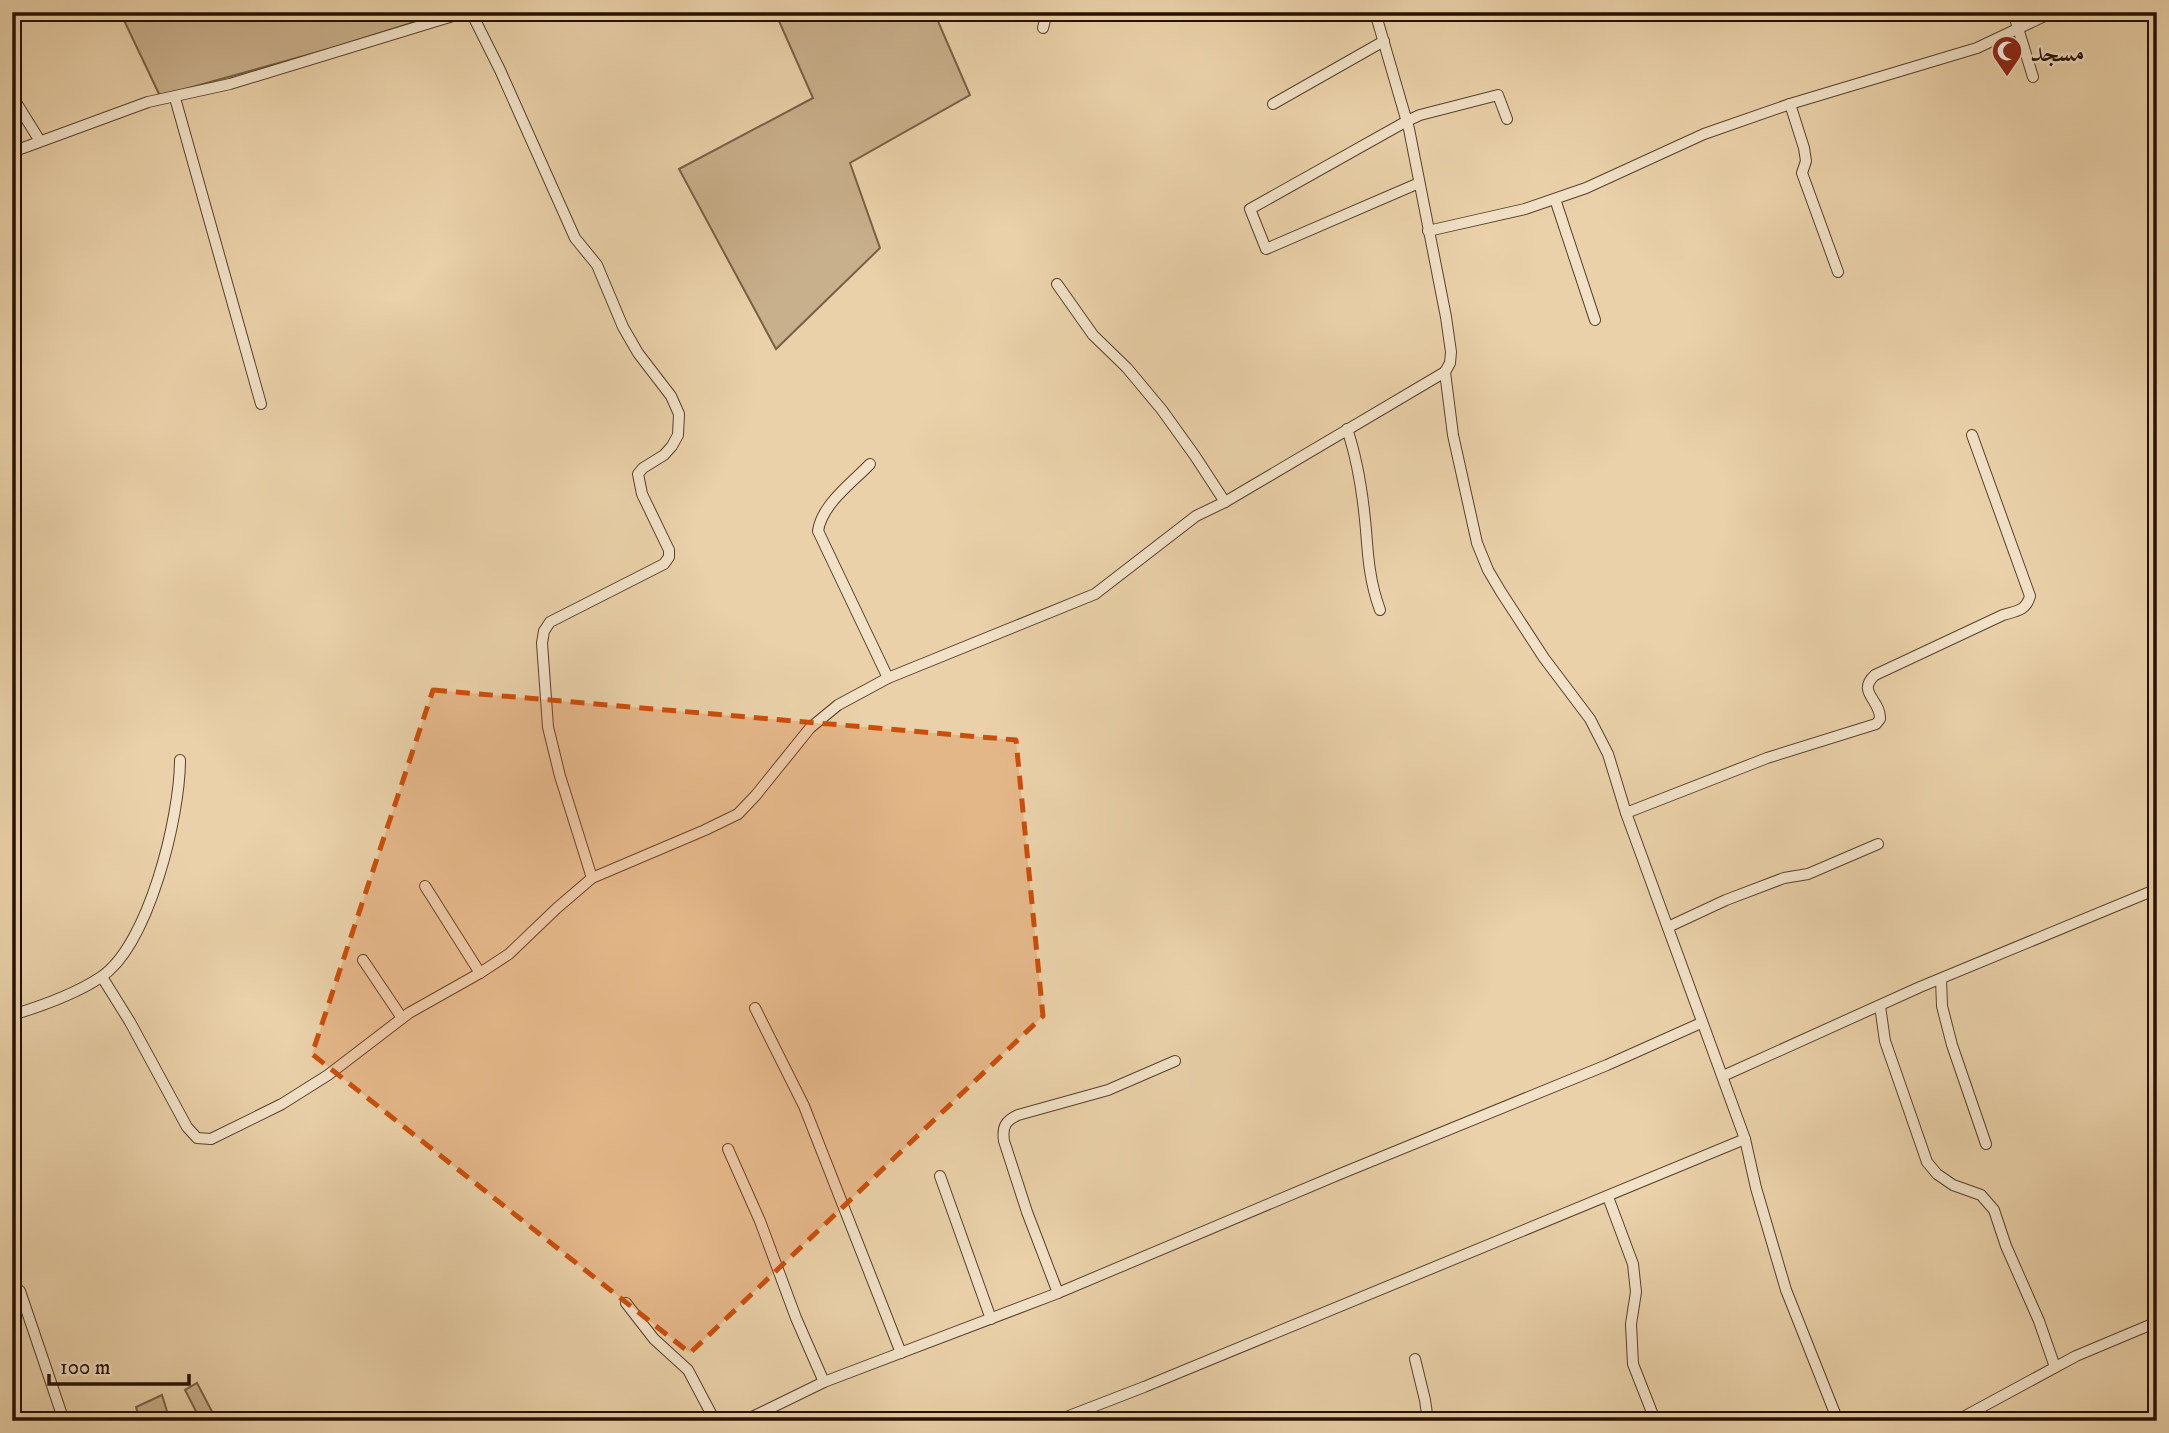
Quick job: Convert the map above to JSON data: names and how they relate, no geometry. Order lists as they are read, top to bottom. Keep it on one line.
{"places":{"mosque":["مسجد"]},"scale_bar":"100 m"}
